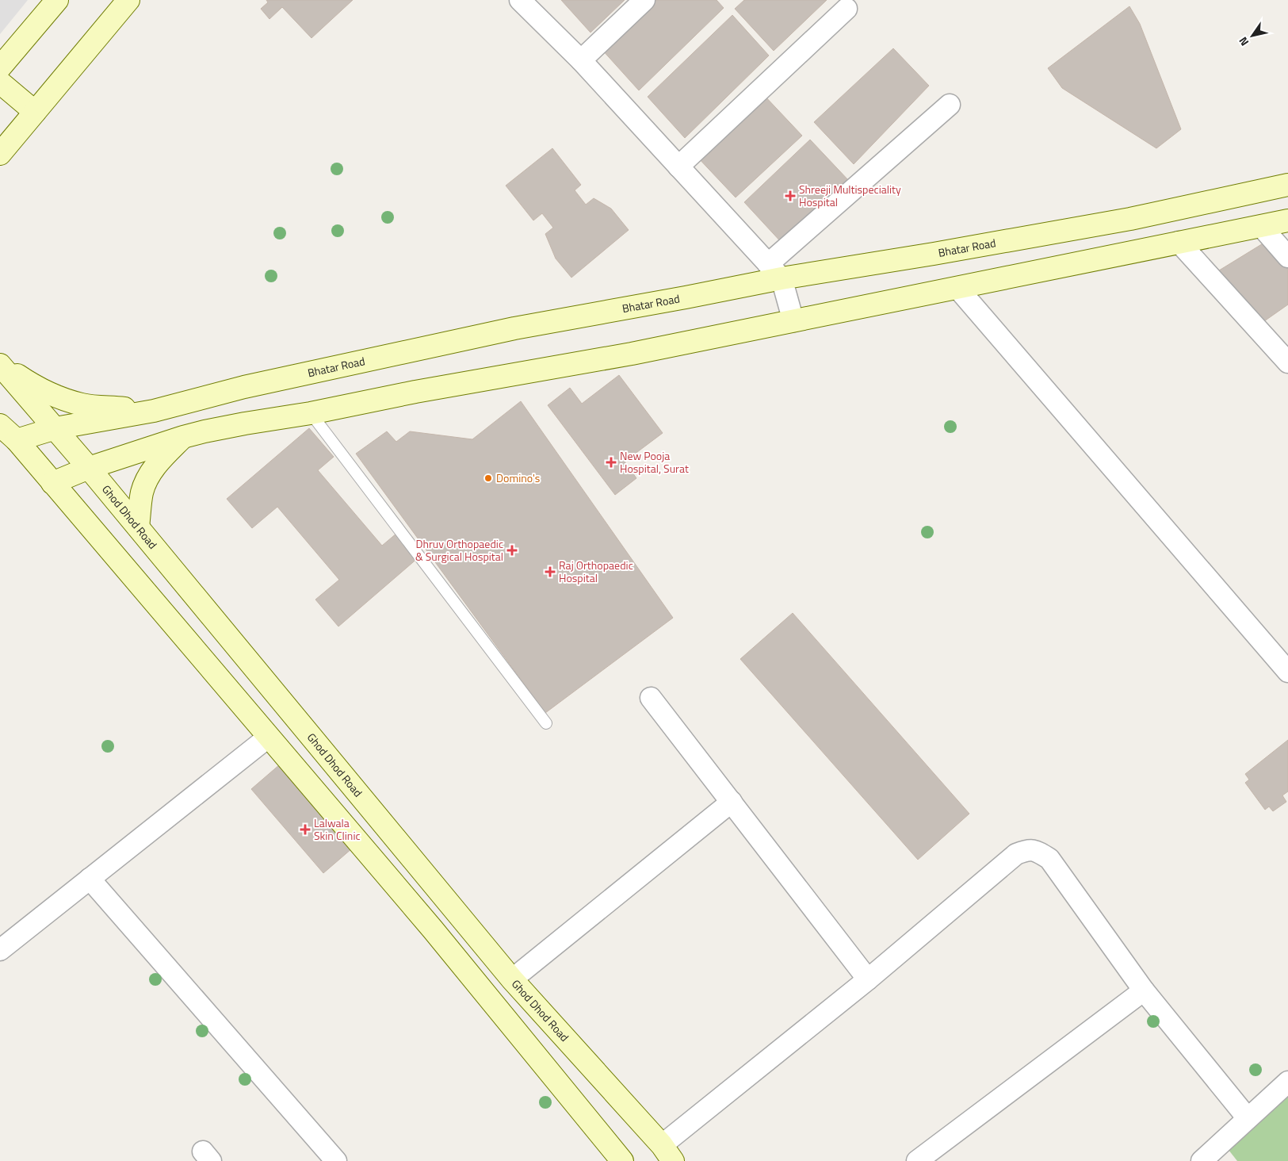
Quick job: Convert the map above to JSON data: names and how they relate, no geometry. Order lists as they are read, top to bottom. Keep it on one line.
{"streets":{"main road":["Bhatar Road","Ghod Dhod Road"]},"crossings":[["Bhatar Road","Ghod Dhod Road"]],"places":{"health":["Shreeji Multispeciality Hospital","New Pooja Hospital, Surat","Dhruv Orthopaedic & Surgical Hospital","Raj Orthopaedic Hospital","Lalwala Skin Clinic"],"other":["Domino's"]},"north":"bottom left"}
